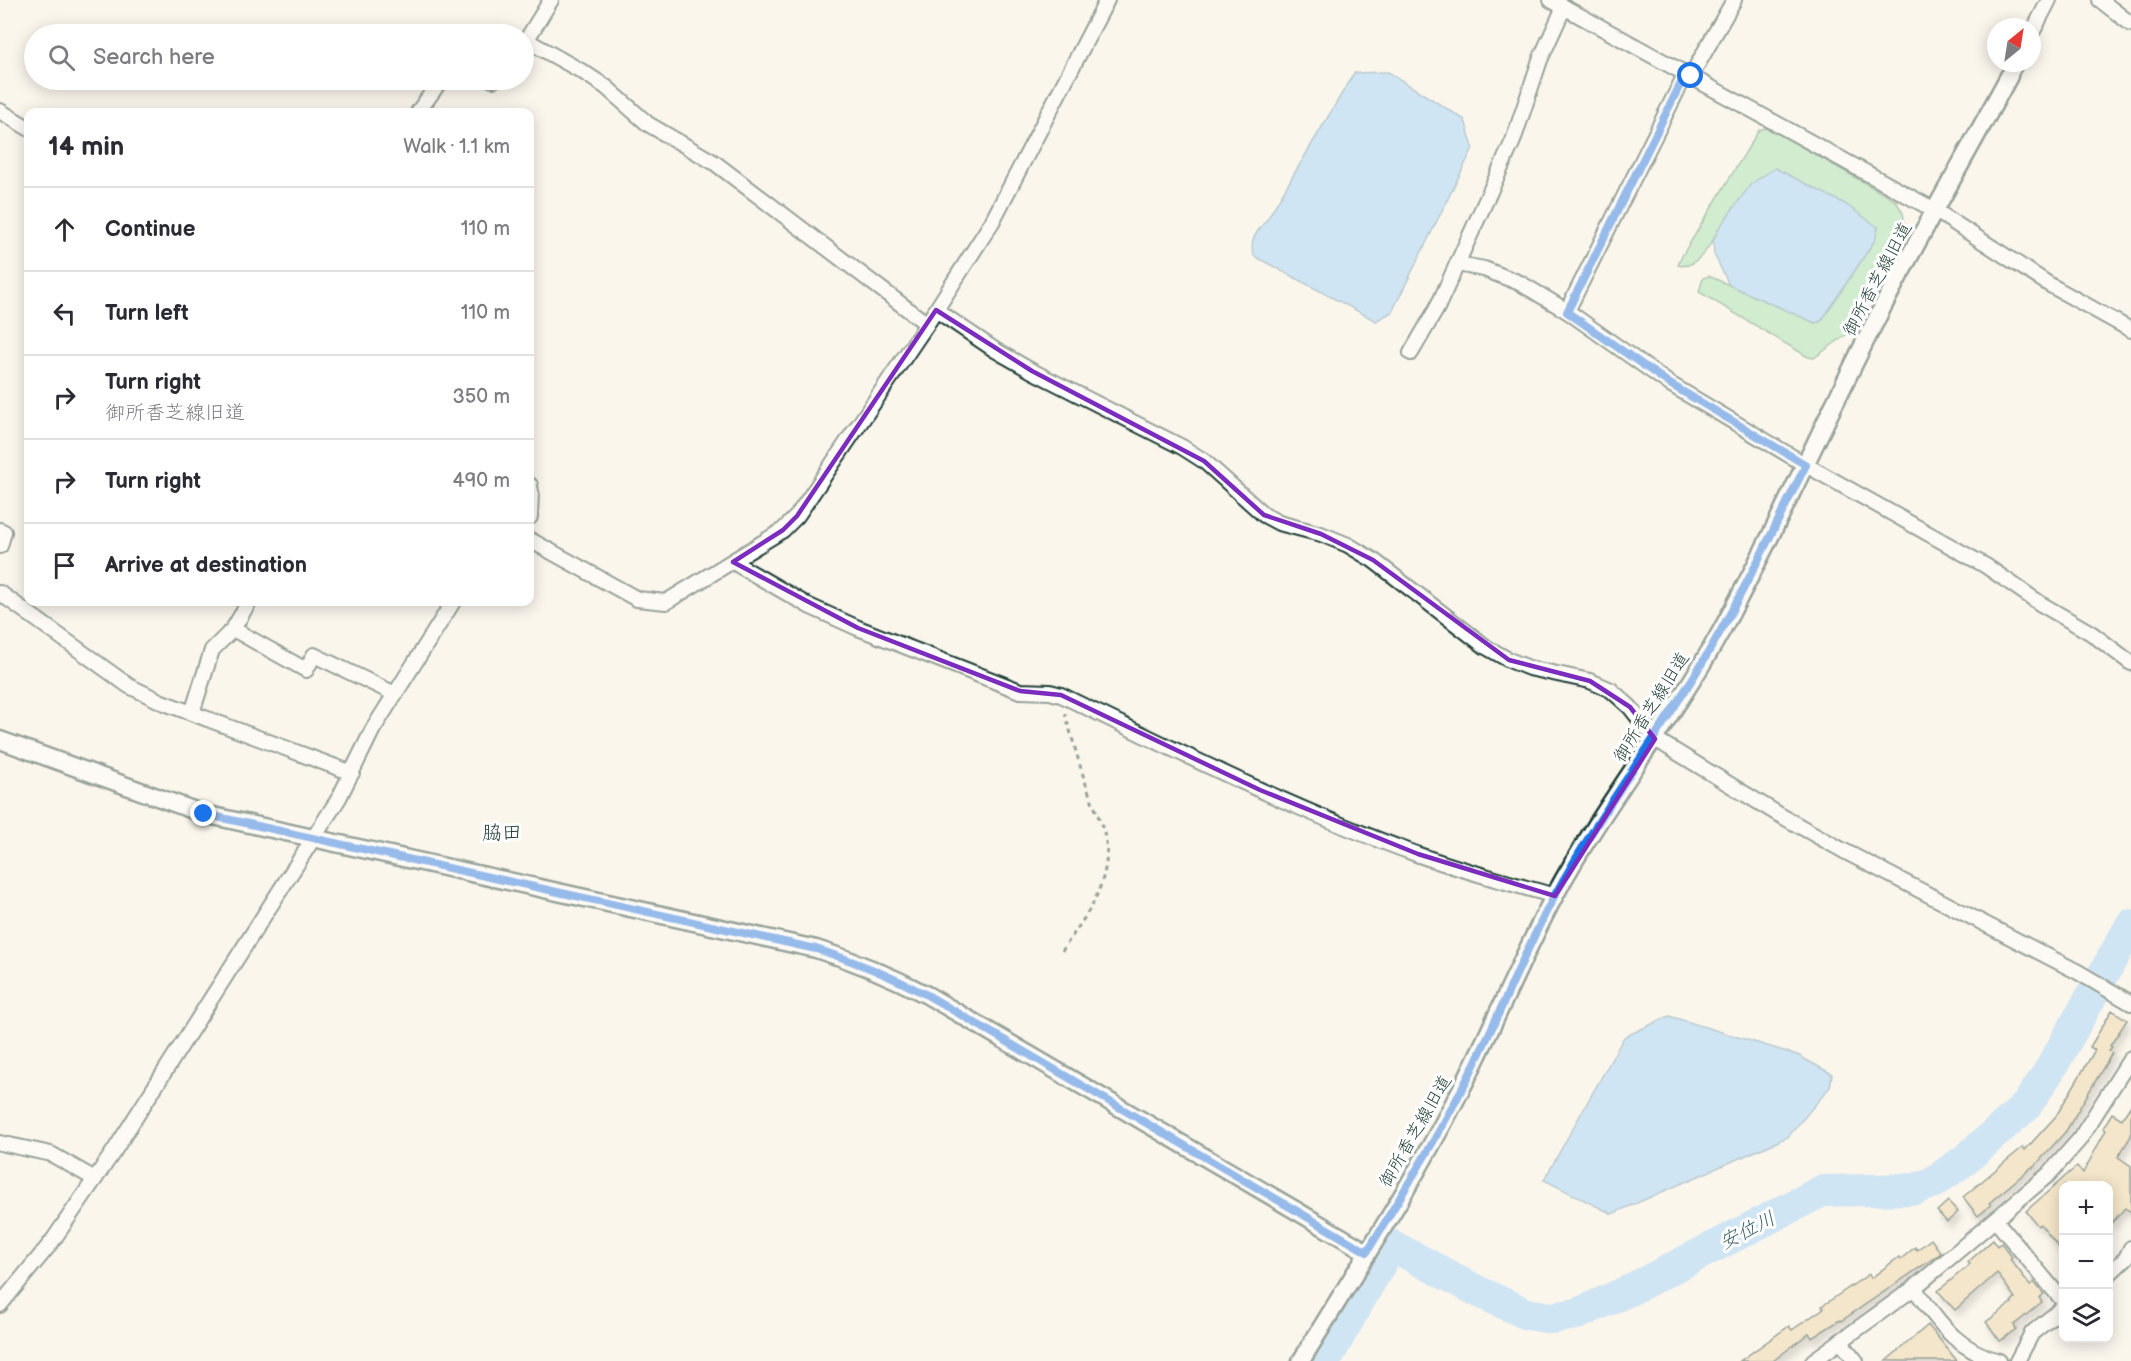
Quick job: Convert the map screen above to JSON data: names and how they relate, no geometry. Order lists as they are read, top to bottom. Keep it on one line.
{"streets":{"street":["御所香芝線旧道"]},"districts":["脇田"],"water":["安位川"],"north":"top right","page":{"search":"Search here","heading":["14 min","Walk · 1.1 km"],"list":[["Continue","110 m"],["Turn left","110 m"],["Turn right","御所香芝線旧道","350 m"],["Turn right","490 m"],"Arrive at destination"],"map_buttons":["+","−"]}}
